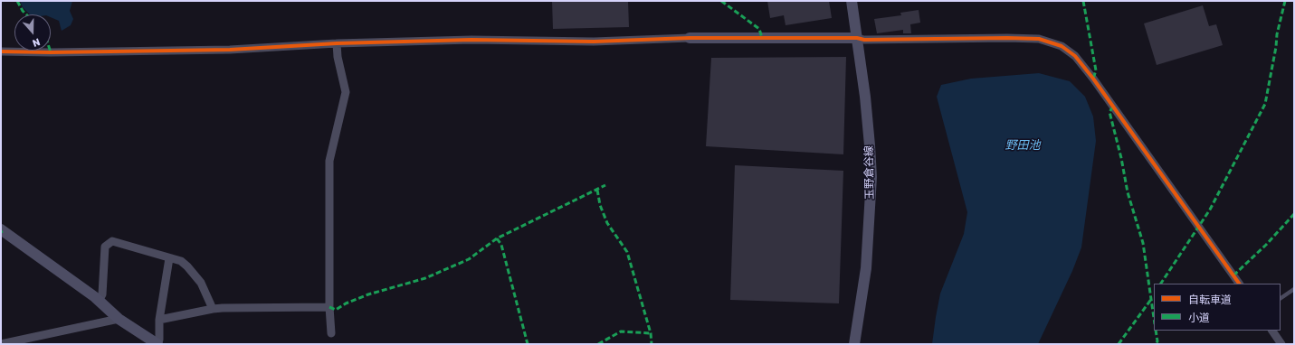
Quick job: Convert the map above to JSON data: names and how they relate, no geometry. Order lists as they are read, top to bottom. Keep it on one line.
{"streets":{"street":["玉野倉谷線"]},"water":["野田池"],"legend":["自転車道","小道"],"north":"bottom"}
